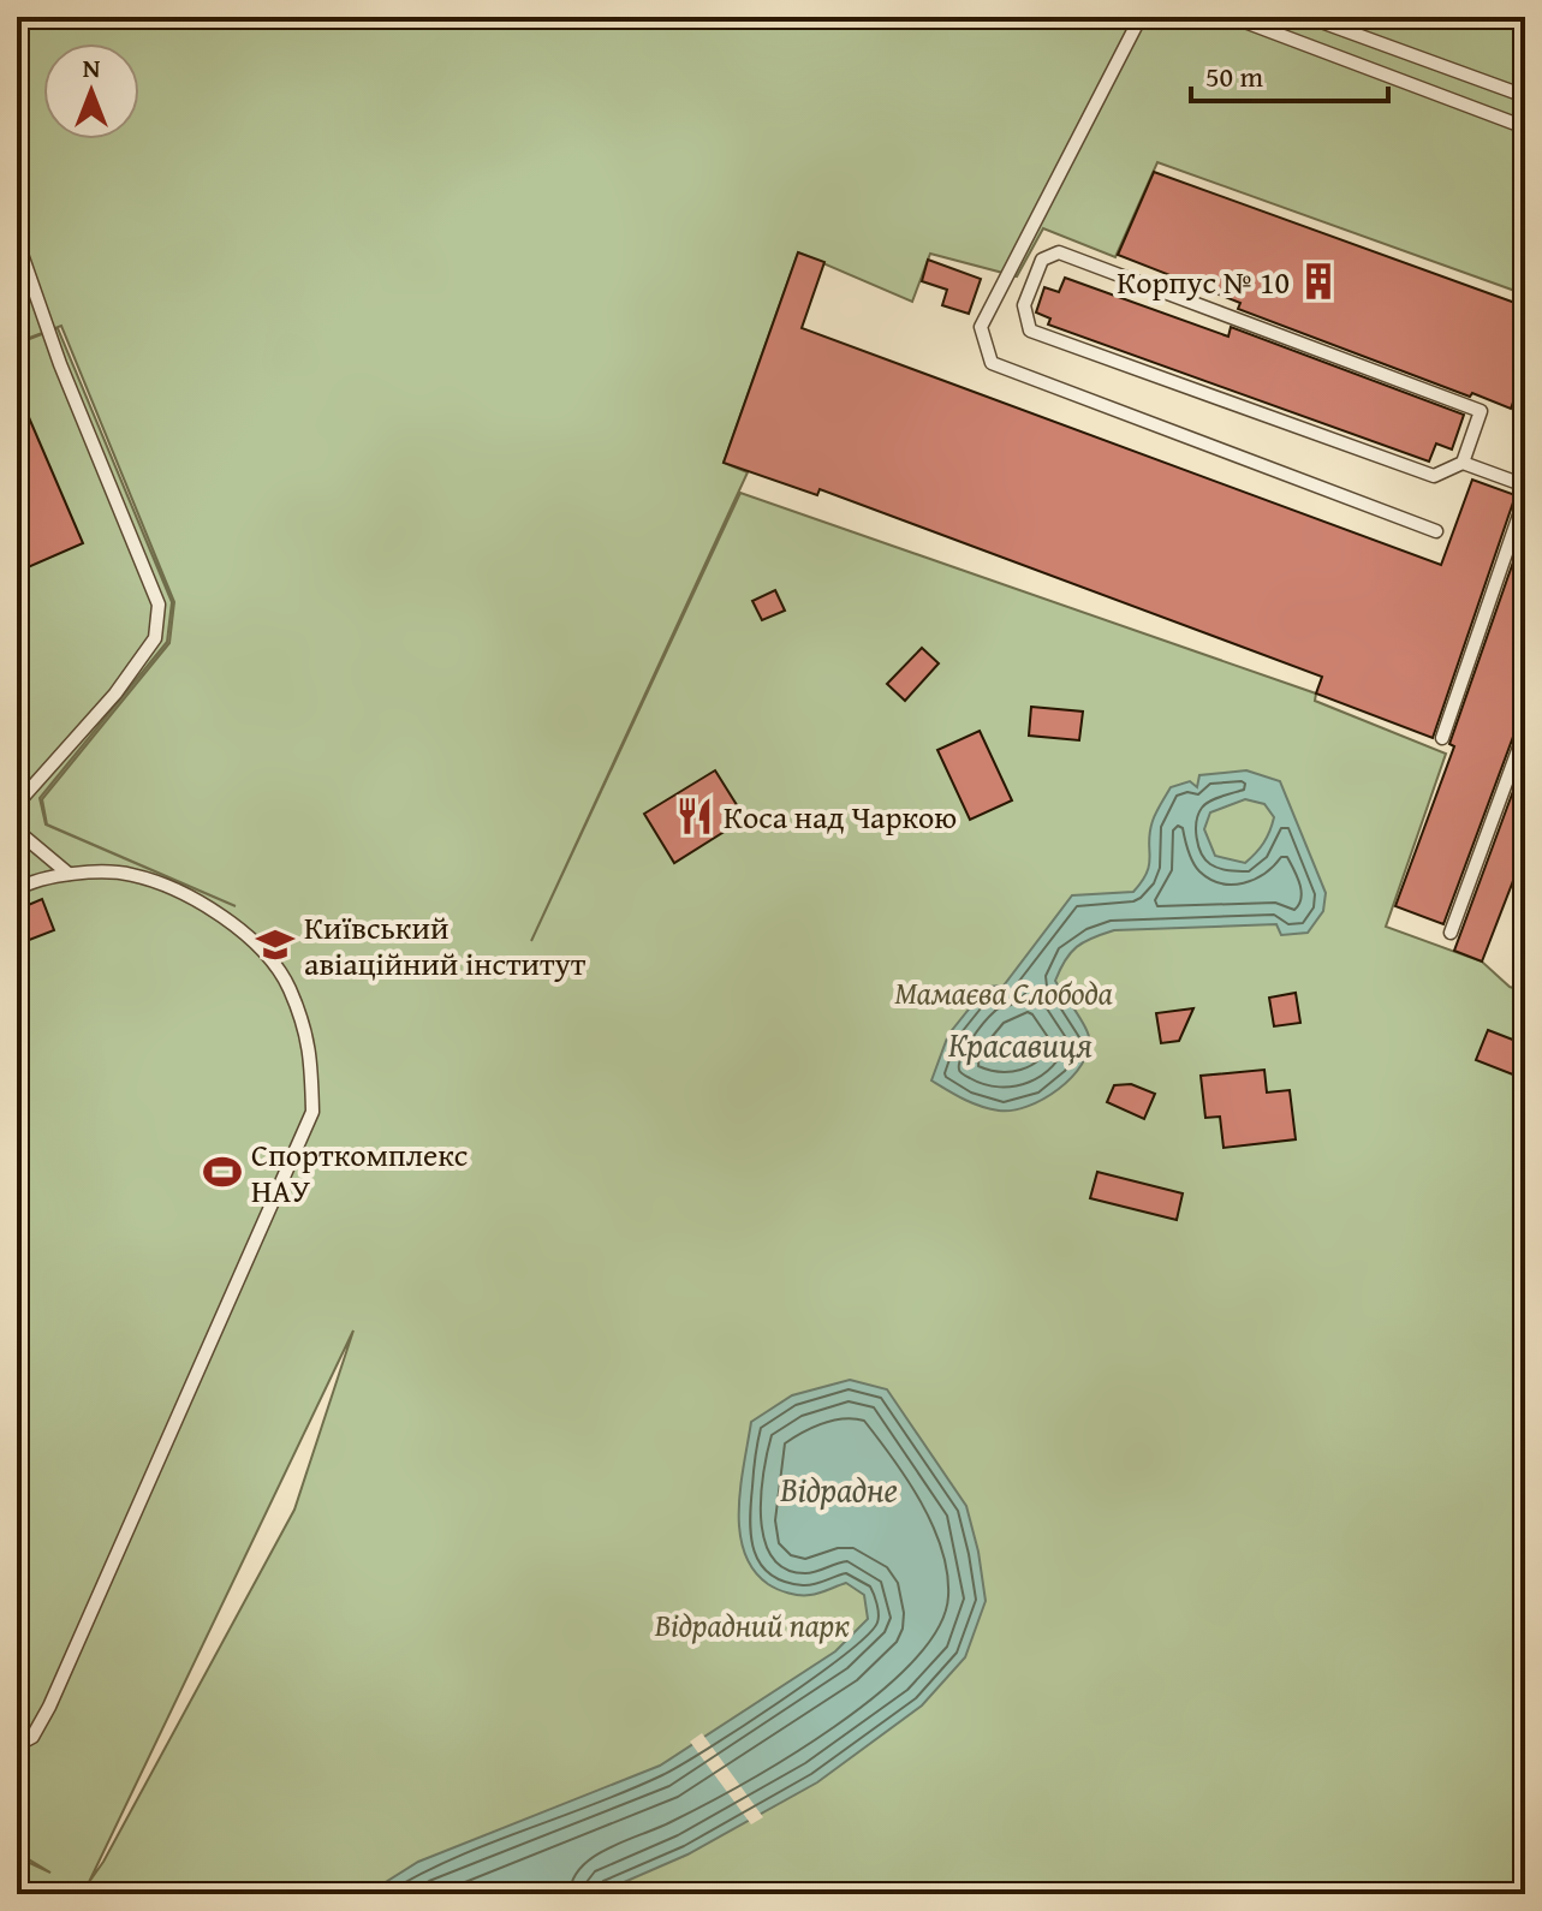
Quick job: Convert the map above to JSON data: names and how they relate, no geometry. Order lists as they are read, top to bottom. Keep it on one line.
{"water":["Красавиця","Відрадне"],"parks":["Мамаєва Слобода","Відрадний парк"],"places":{"building":["Корпус № 10"],"restaurant":["Коса над Чаркою"],"school or university":["Київський авіаційний інститут"],"sports":["Спорткомплекс НАУ"]},"scale_bar":"50 m","north":"top"}
